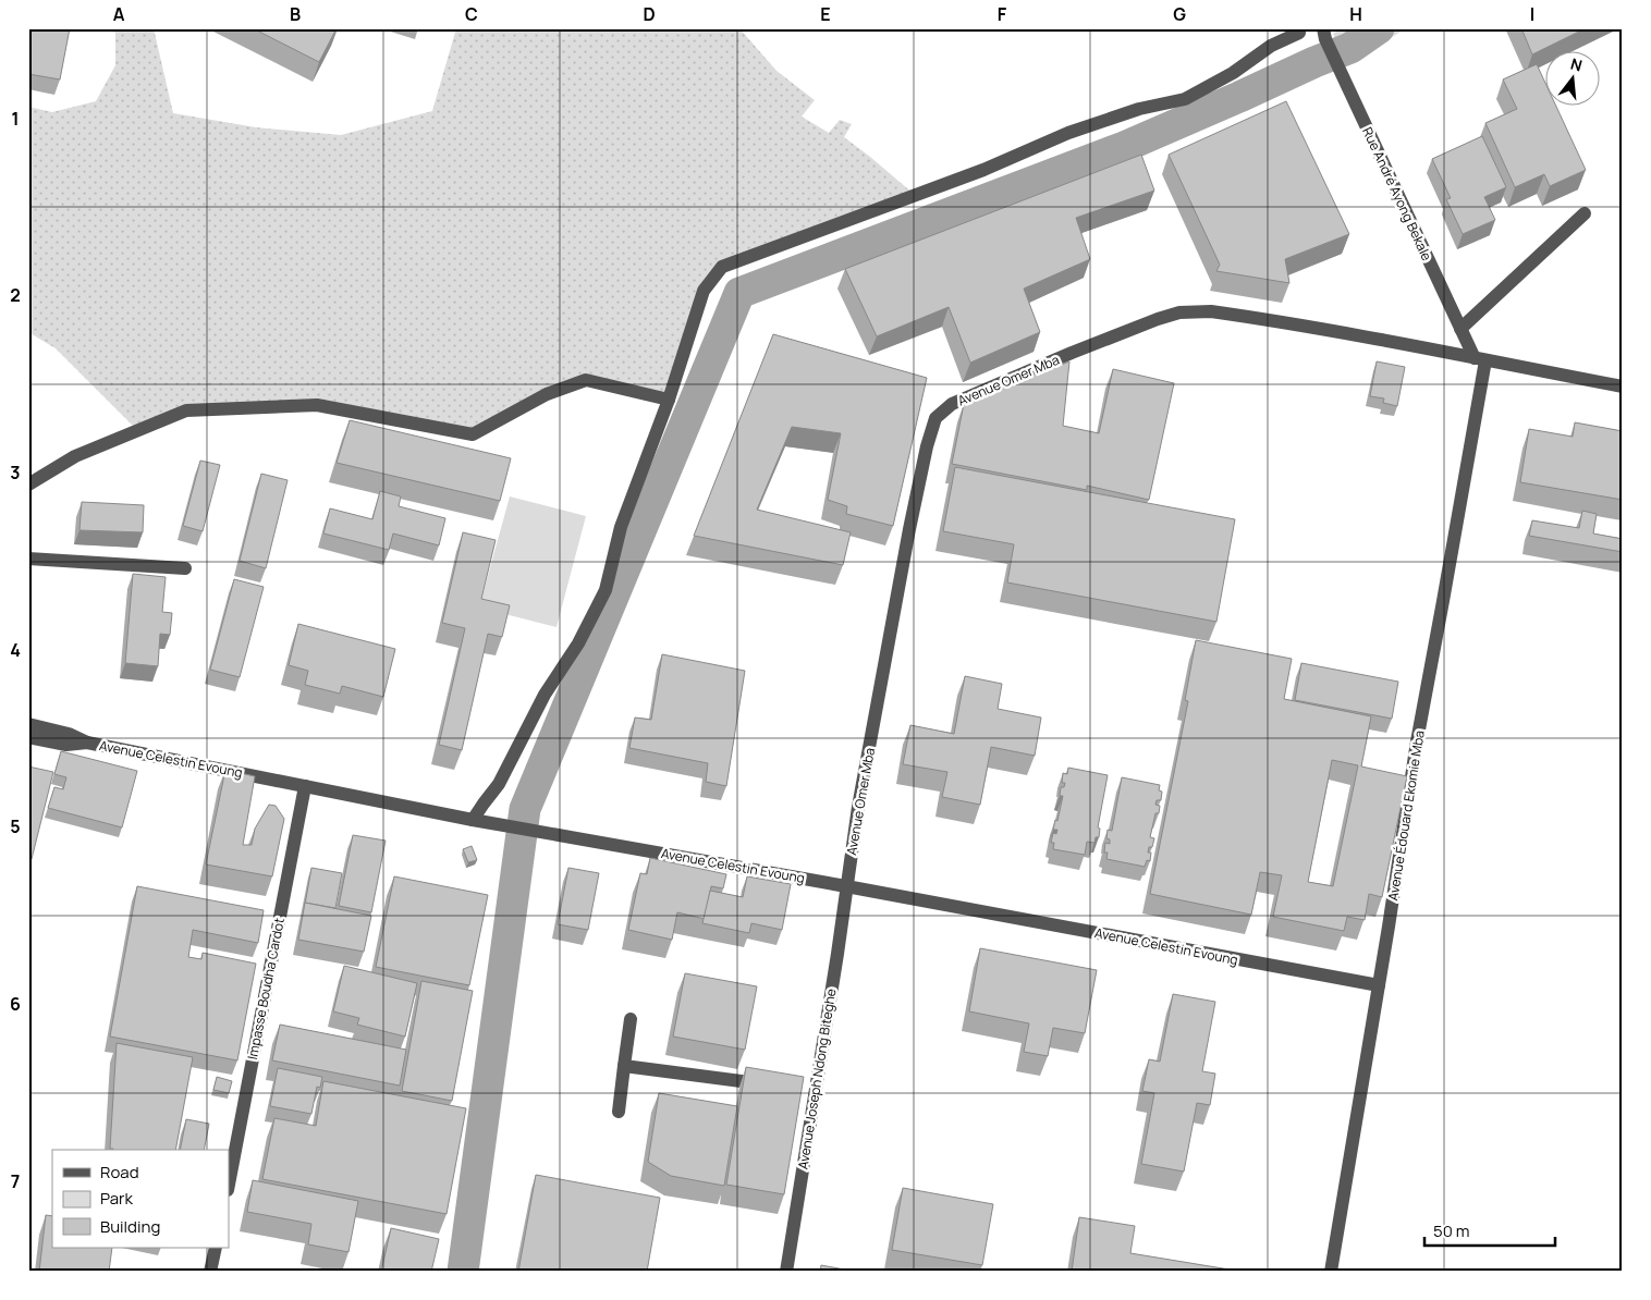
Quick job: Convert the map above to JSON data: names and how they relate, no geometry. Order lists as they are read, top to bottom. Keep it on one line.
{"streets":{"street":["Rue André Ayong Bekale","Avenue Omer Mba","Avenue Celestin Evoung","Avenue Édouard Ekomie Mba","Impasse Boudha Cardot","Avenue Joseph Ndong Biteghe"]},"crossings":[["Rue André Ayong Bekale","Avenue Omer Mba"],["Rue André Ayong Bekale","Avenue Édouard Ekomie Mba"],["Avenue Omer Mba","Avenue Celestin Evoung"],["Avenue Omer Mba","Avenue Édouard Ekomie Mba"],["Avenue Omer Mba","Avenue Joseph Ndong Biteghe"],["Avenue Celestin Evoung","Avenue Édouard Ekomie Mba"],["Avenue Celestin Evoung","Impasse Boudha Cardot"],["Avenue Celestin Evoung","Avenue Joseph Ndong Biteghe"]],"legend":["Road","Park","Building"],"scale_bar":"50 m","north":"top","grid":{"columns":["A","B","C","D","E","F","G","H","I"],"rows":["1","2","3","4","5","6","7"]}}
